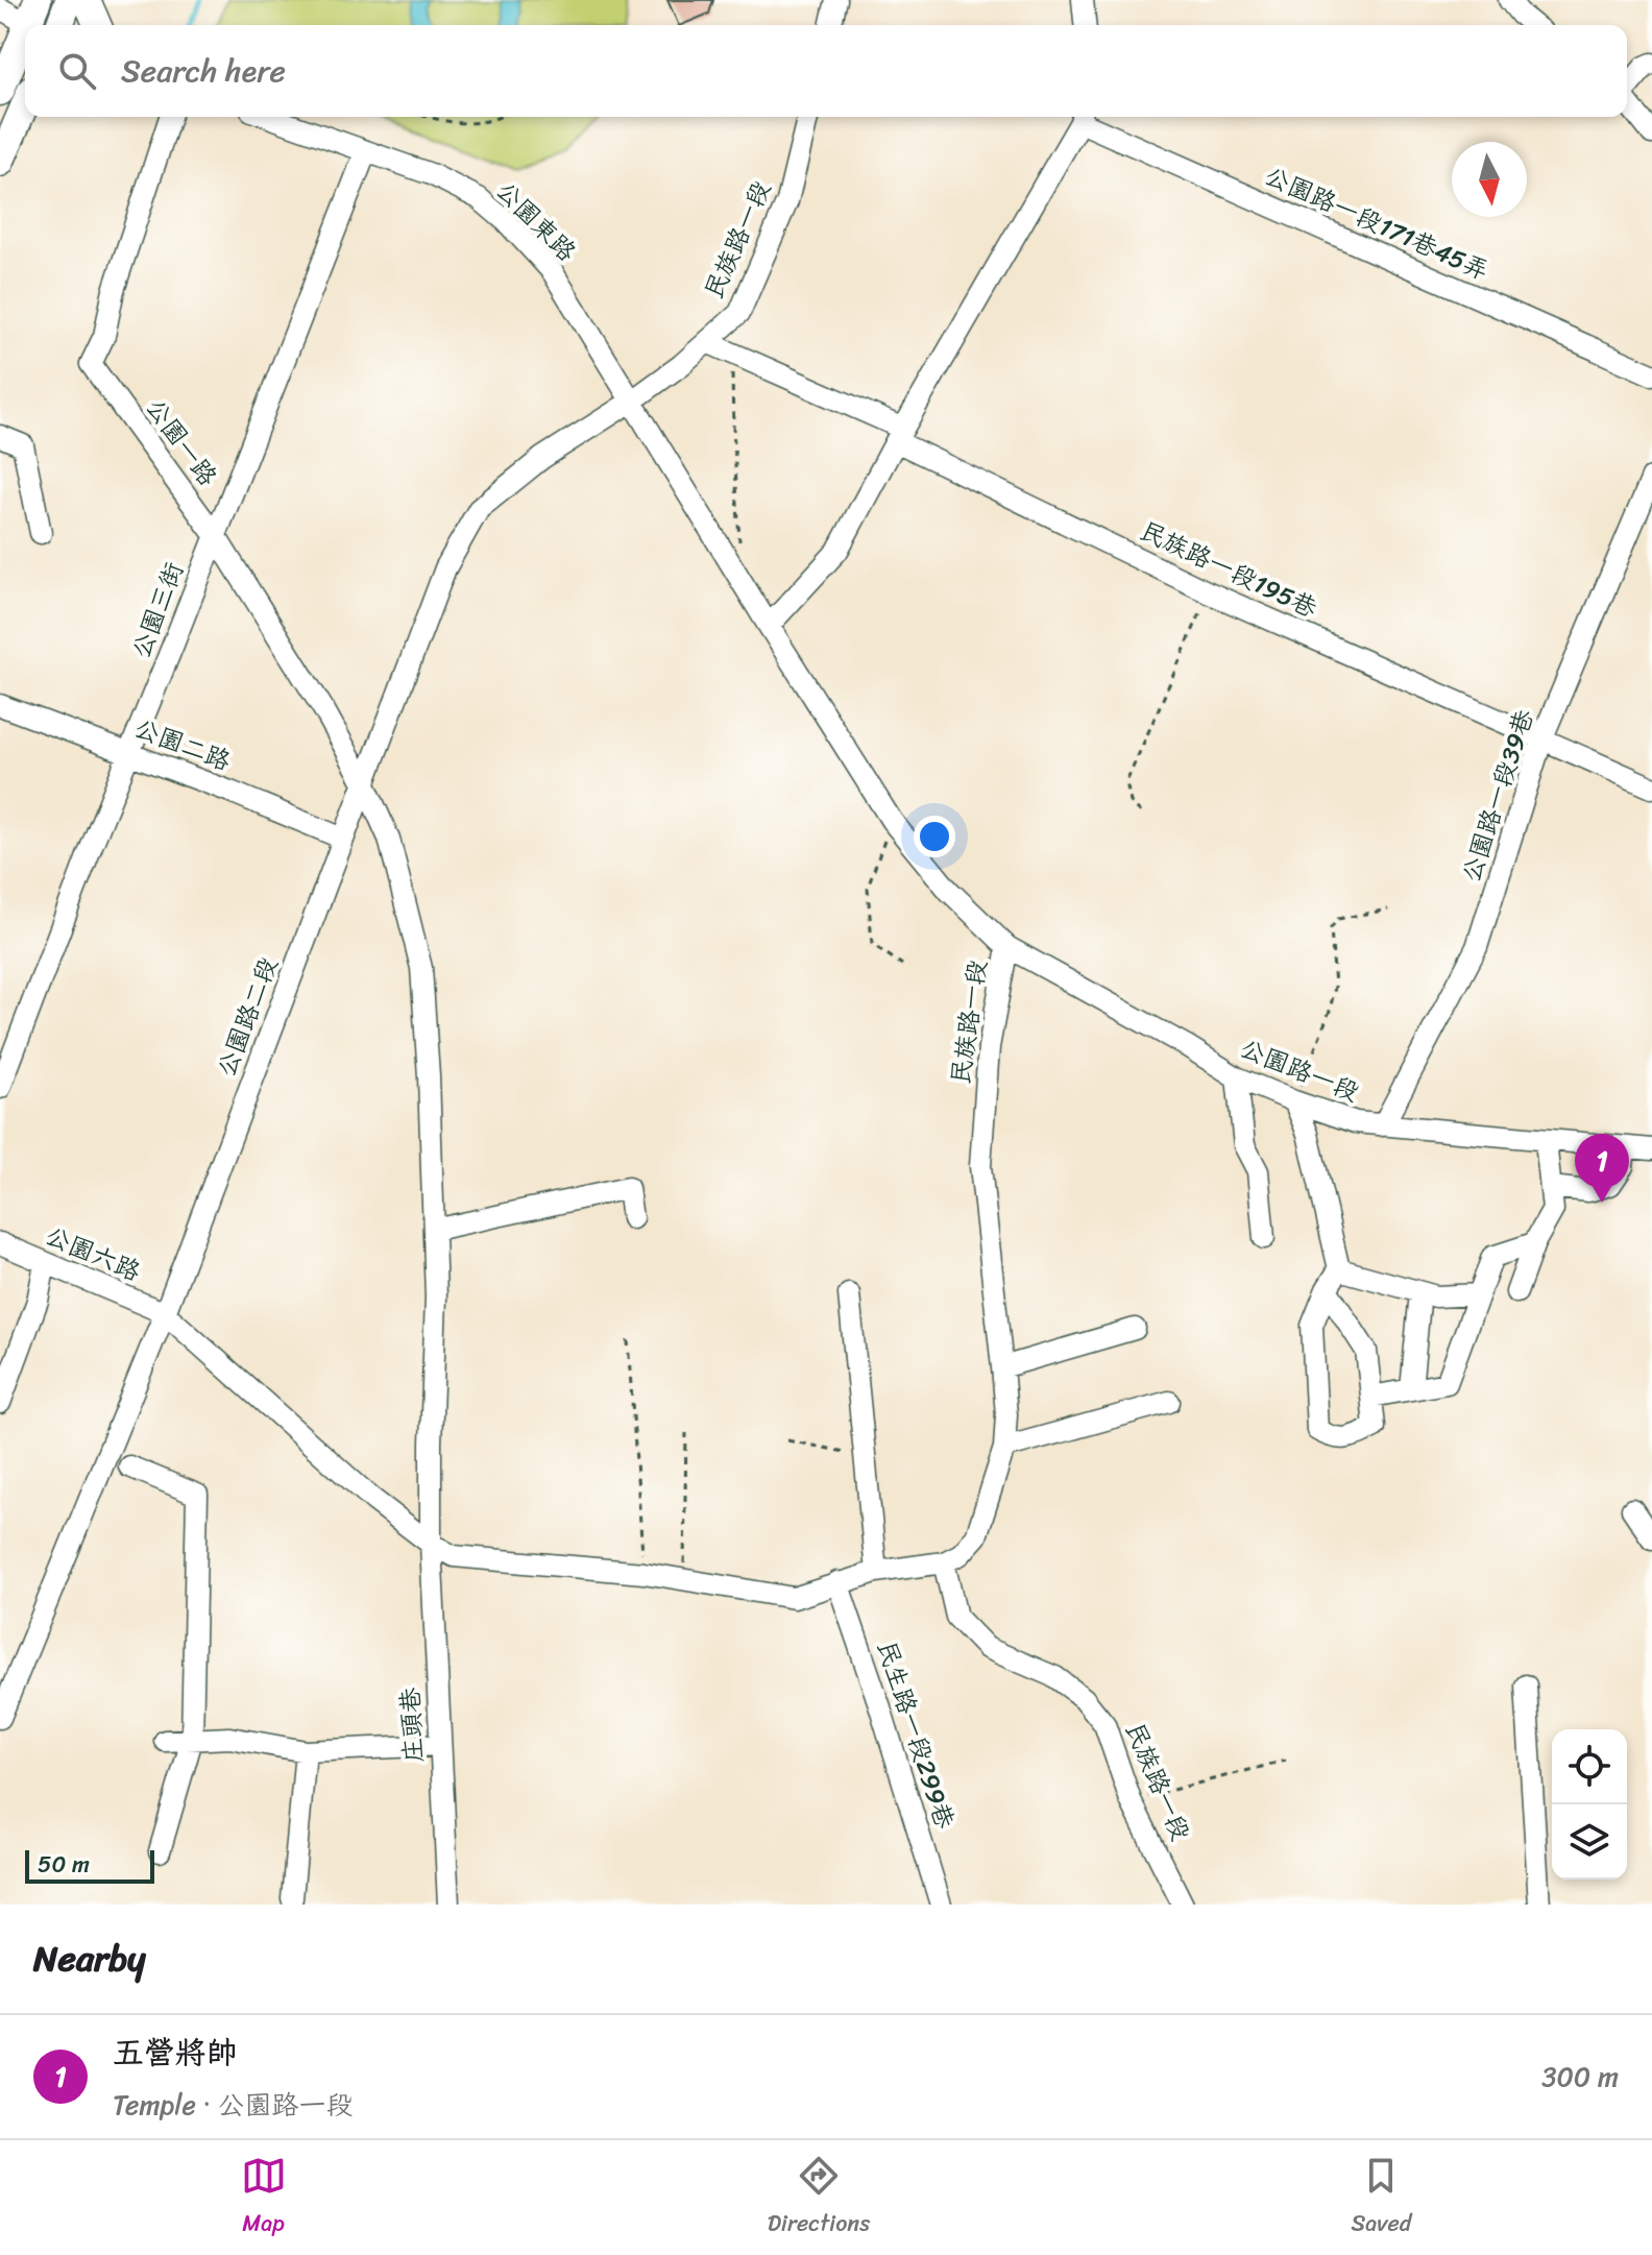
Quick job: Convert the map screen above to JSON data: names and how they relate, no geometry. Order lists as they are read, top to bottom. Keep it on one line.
{"streets":{"street":["公園東路","公園路一段171巷45弄","民族路一段","公園一路","民族路一段195巷","公園三街","公園二路","公園路一段39巷","公園路二段","公園路一段","公園六路","庄頭巷","民生路一段299巷"]},"crossings":[["公園東路","民族路一段"],["公園東路","公園三街"],["公園東路","公園路二段"],["民族路一段","民族路一段195巷"],["民族路一段","公園路二段"],["民族路一段","公園路一段"],["民族路一段","公園六路"],["公園一路","公園三街"],["公園一路","公園路二段"],["公園一路","庄頭巷"],["民族路一段195巷","公園路一段39巷"],["公園三街","公園二路"],["公園二路","公園路二段"],["公園路一段39巷","公園路一段"],["公園路二段","公園六路"],["公園六路","庄頭巷"],["公園六路","民生路一段299巷"]],"scale_bar":"50 m","north":"bottom","page":{"search":"Search here","pins":"1","scale":"50 m","heading":"Nearby","list":[{"mark":"1","name":"五營將帥","note":"Temple · 公園路一段","value":"300 m"}],"nav":["Map","Directions","Saved"]}}
